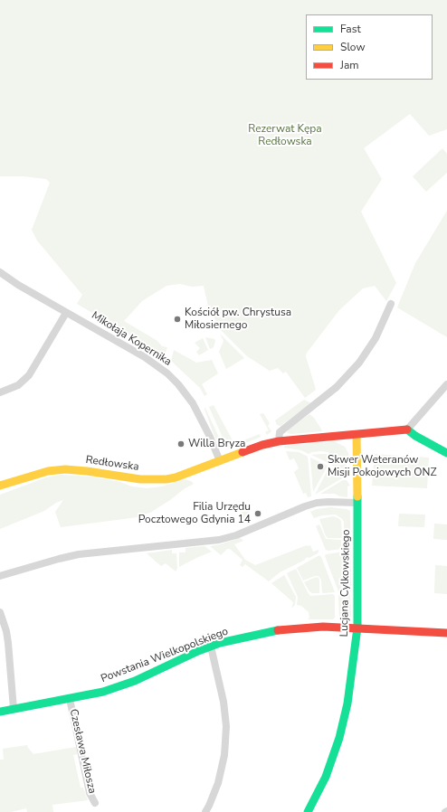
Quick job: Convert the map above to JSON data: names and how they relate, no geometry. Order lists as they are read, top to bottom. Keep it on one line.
{"streets":{"street":["Mikołaja Kopernika","Redłowska","Lucjana Cylkowskiego","Powstania Wielkopolskiego","Czesława Miłosza"]},"crossings":[["Mikołaja Kopernika","Redłowska"],["Lucjana Cylkowskiego","Powstania Wielkopolskiego"],["Powstania Wielkopolskiego","Czesława Miłosza"]],"parks":["Rezerwat Kępa Redłowska"],"places":["Kościół pw. Chrystusa Miłosiernego","Willa Bryza","Skwer Weteranów Misji Pokojowych ONZ","Filia Urzędu Pocztowego Gdynia 14"],"legend":["Fast","Slow","Jam"]}
